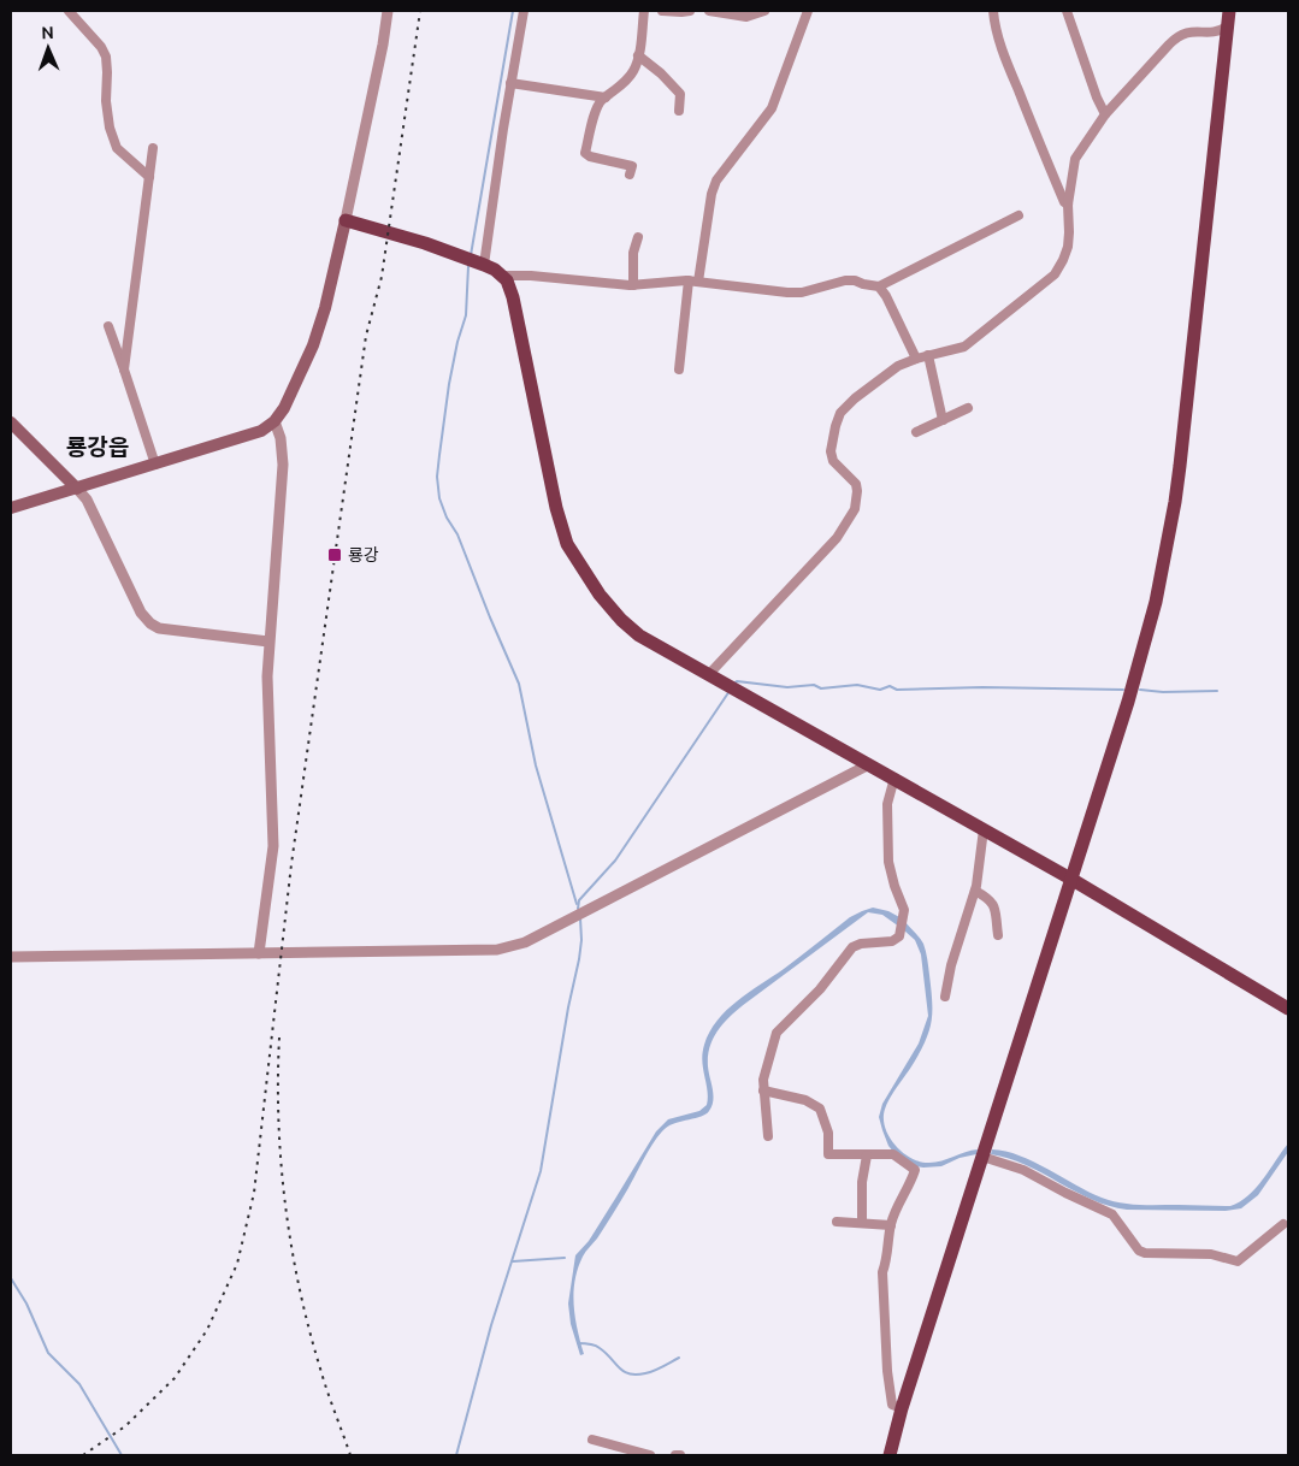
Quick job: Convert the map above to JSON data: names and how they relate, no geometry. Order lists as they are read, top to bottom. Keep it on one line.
{"districts":["룡강읍"],"places":{"transit":["룡강"]},"north":"top"}
